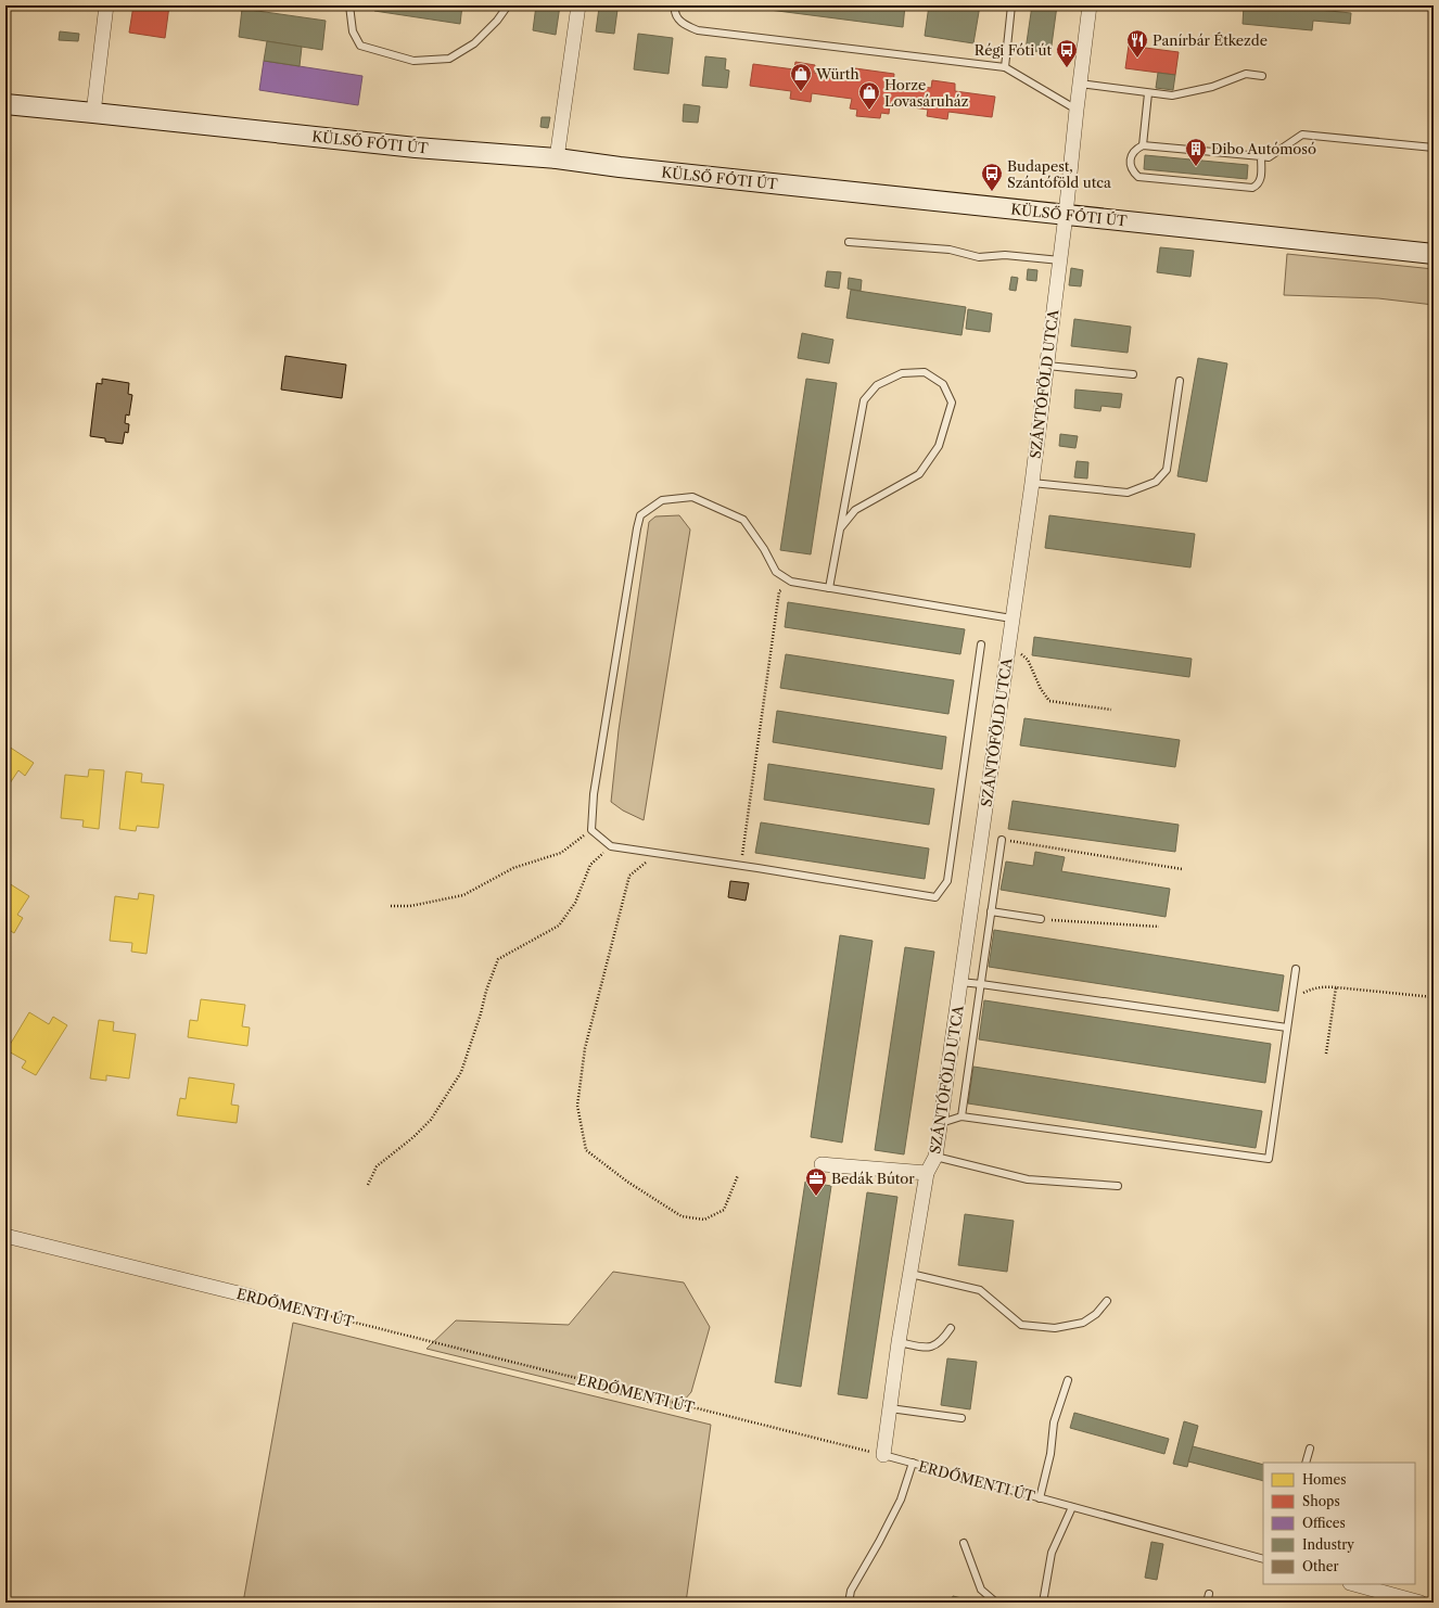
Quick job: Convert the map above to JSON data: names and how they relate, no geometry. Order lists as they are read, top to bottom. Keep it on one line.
{"streets":{"main road":["KÜLSŐ FÓTI ÚT"],"street":["SZÁNTÓFÖLD UTCA","ERDŐMENTI ÚT"]},"crossings":[["KÜLSŐ FÓTI ÚT","SZÁNTÓFÖLD UTCA"],["SZÁNTÓFÖLD UTCA","ERDŐMENTI ÚT"]],"places":{"restaurant":["Panírbár Étkezde"],"bus stop":["Régi Fóti út","Budapest, Szántóföld utca"],"shop":["Würth","Horze Lovasáruház"],"building":["Dibo Autómosó"],"office":["Bedák Bútor"]},"legend":["Homes","Shops","Offices","Industry","Other"]}
